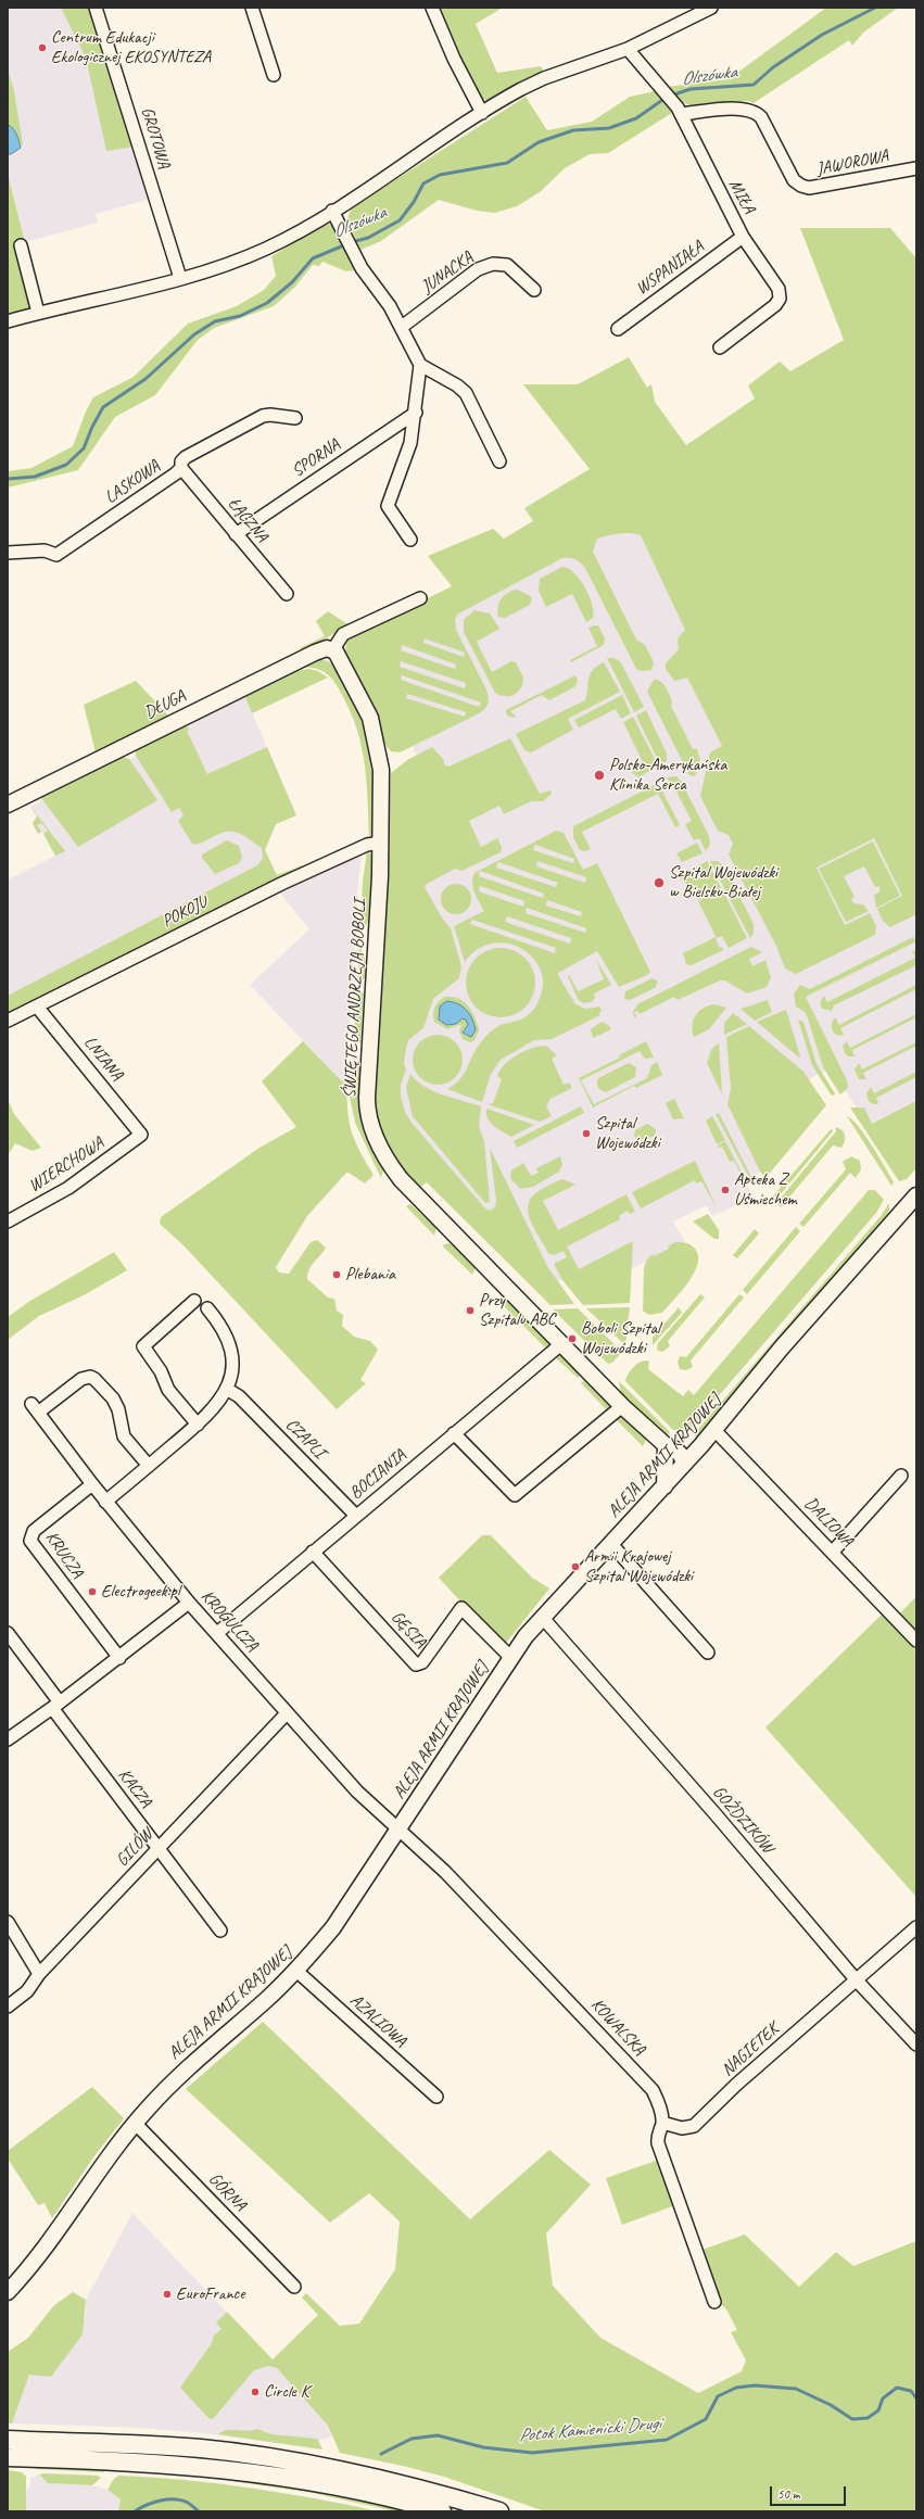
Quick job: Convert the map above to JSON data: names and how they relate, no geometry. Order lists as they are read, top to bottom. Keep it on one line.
{"streets":{"street":["GROTOWA","JAWOROWA","MIŁA","WSPANIAŁA","JUNACKA","SPORNA","LASKOWA","ŁĄCZNA","DŁUGA","POKOJU","ŚWIĘTEGO ANDRZEJA BOBOLI","LNIANA","WIERCHOWA","CZAPLI","ALEJA ARMII KRAJOWEJ","BOCIANIA","DALIOWA","KRUCZA","KROGULCZA","GĘSIA","KACZA","GOŹDZIKÓW","GILÓW","AZALIOWA","KOWALSKA","NAGIETEK","GÓRNA"]},"crossings":[["JAWOROWA","MIŁA"],["MIŁA","WSPANIAŁA"],["SPORNA","ŁĄCZNA"],["LASKOWA","ŁĄCZNA"],["DŁUGA","ŚWIĘTEGO ANDRZEJA BOBOLI"],["POKOJU","ŚWIĘTEGO ANDRZEJA BOBOLI"],["POKOJU","LNIANA"],["ŚWIĘTEGO ANDRZEJA BOBOLI","ALEJA ARMII KRAJOWEJ"],["ŚWIĘTEGO ANDRZEJA BOBOLI","BOCIANIA"],["LNIANA","WIERCHOWA"],["CZAPLI","BOCIANIA"],["ALEJA ARMII KRAJOWEJ","DALIOWA"],["ALEJA ARMII KRAJOWEJ","KROGULCZA"],["ALEJA ARMII KRAJOWEJ","GĘSIA"],["ALEJA ARMII KRAJOWEJ","GOŹDZIKÓW"],["ALEJA ARMII KRAJOWEJ","AZALIOWA"],["ALEJA ARMII KRAJOWEJ","KOWALSKA"],["ALEJA ARMII KRAJOWEJ","GÓRNA"],["BOCIANIA","KROGULCZA"],["BOCIANIA","GĘSIA"],["KRUCZA","KROGULCZA"],["KROGULCZA","GILÓW"],["KROGULCZA","KOWALSKA"],["KACZA","GILÓW"],["GOŹDZIKÓW","NAGIETEK"],["KOWALSKA","NAGIETEK"]],"water":["Olszówka","Potok Kamienicki Drugi"],"places":["Centrum Edukacji Ekologicznej EKOSYNTEZA","Polsko-Amerykańska Klinika Serca","Szpital Wojewódzki w Bielsku-Białej","Szpital Wojewódzki","Apteka Z Uśmiechem","Plebania","Przy Szpitalu ABC","Boboli Szpital Wojewódzki","Armii Krajowej Szpital Wojewódzki","Electrogeek.pl","EuroFrance","Circle K"],"scale_bar":"50 m"}
